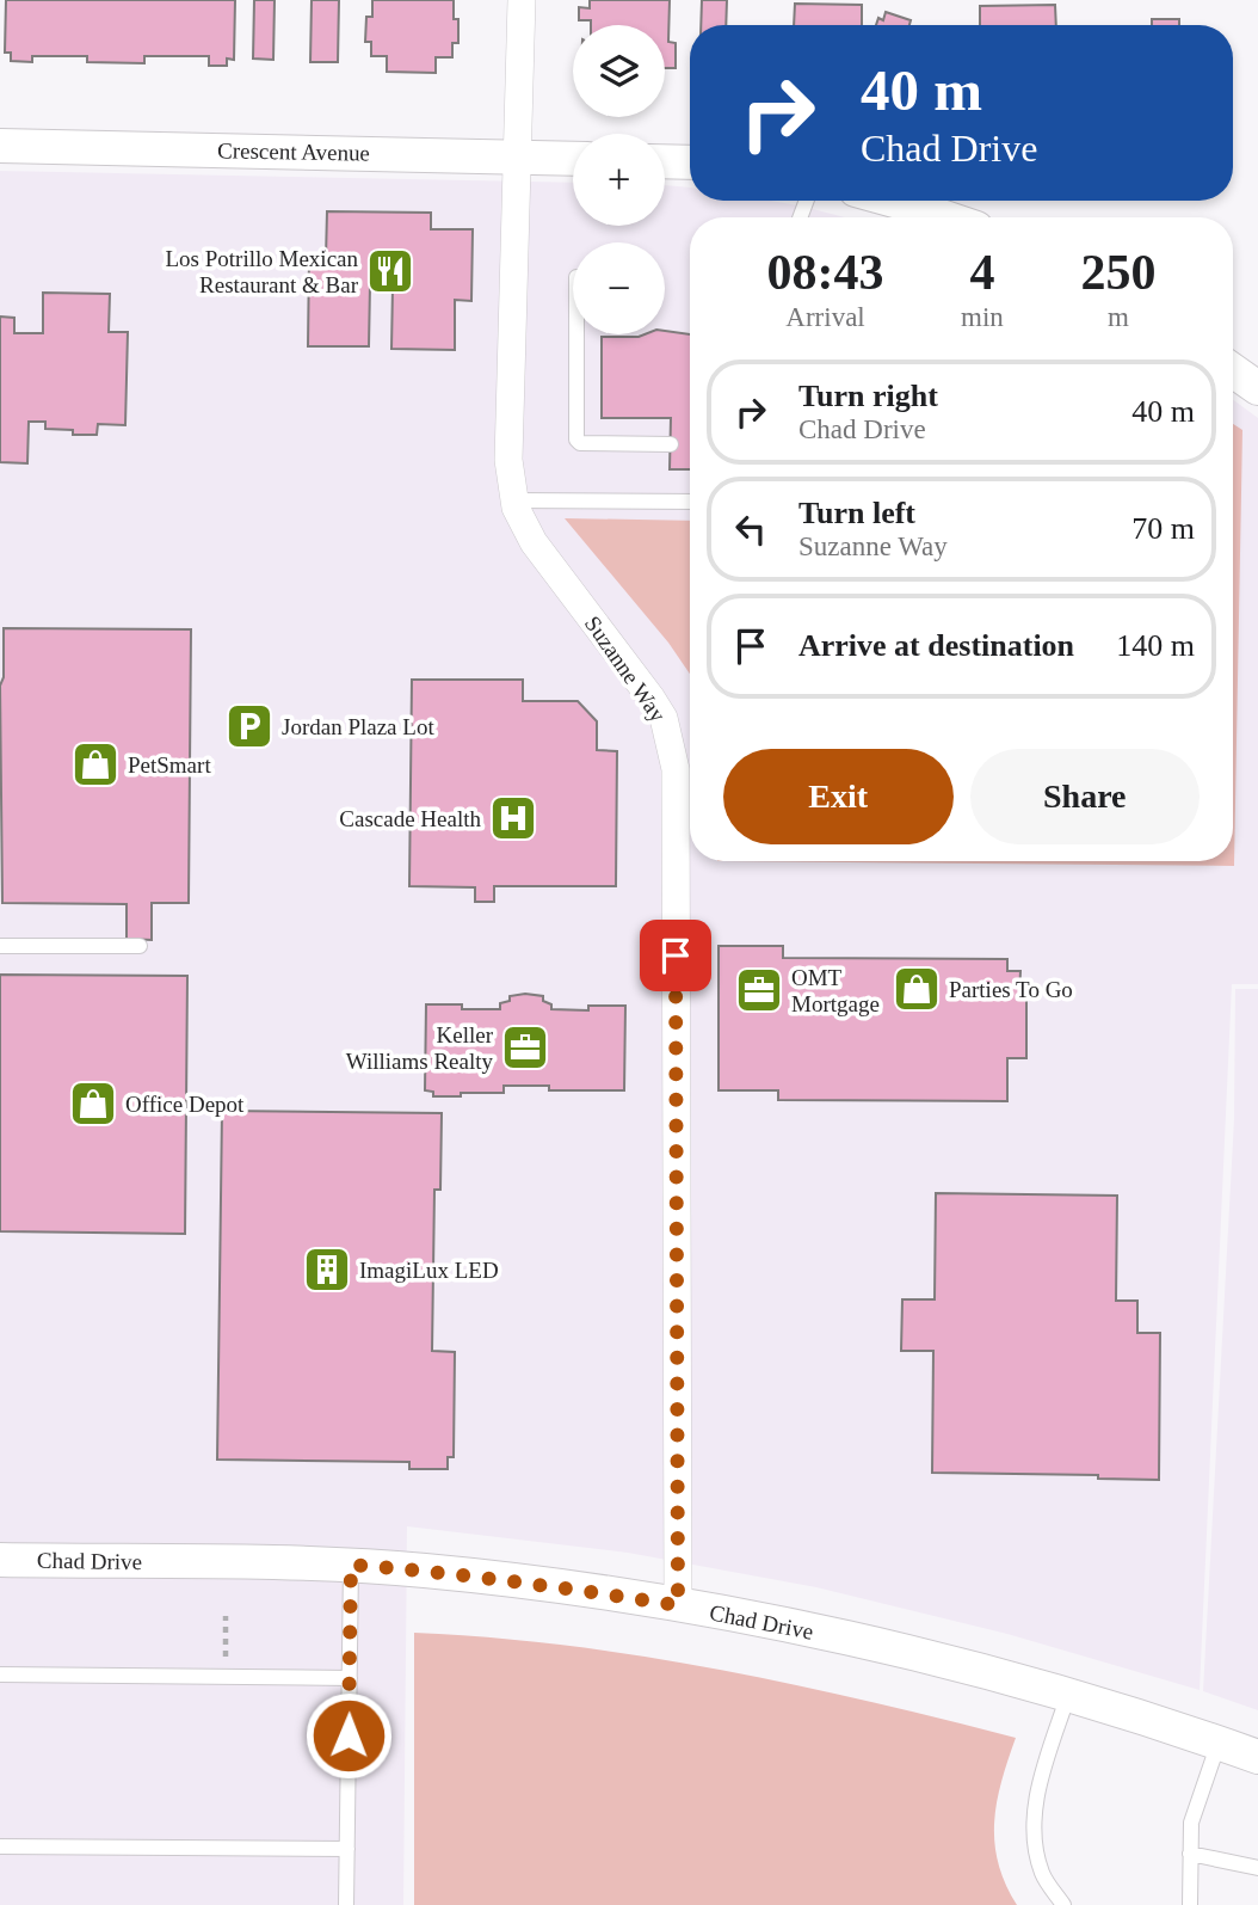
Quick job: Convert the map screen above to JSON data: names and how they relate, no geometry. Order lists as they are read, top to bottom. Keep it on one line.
{"streets":{"street":["Crescent Avenue","Suzanne Way","Chad Drive"]},"crossings":[["Crescent Avenue","Suzanne Way"],["Suzanne Way","Chad Drive"]],"places":{"restaurant":["Los Potrillo Mexican Restaurant & Bar"],"parking":["Jordan Plaza Lot"],"shop":["PetSmart","Parties To Go","Office Depot"],"hospital":["Cascade Health"],"office":["OMT Mortgage","Keller Williams Realty"],"building":["ImagiLux LED"]},"page":{"map_buttons":["+","−"],"turn":["40 m","Chad Drive"],"eta":["08:43","Arrival","4","min","250","m"],"list":[{"name":"Turn right","note":"Chad Drive","value":"40 m"},{"name":"Turn left","note":"Suzanne Way","value":"70 m"},{"name":"Arrive at destination","value":"140 m"}],"buttons":["Exit","Share"]}}
